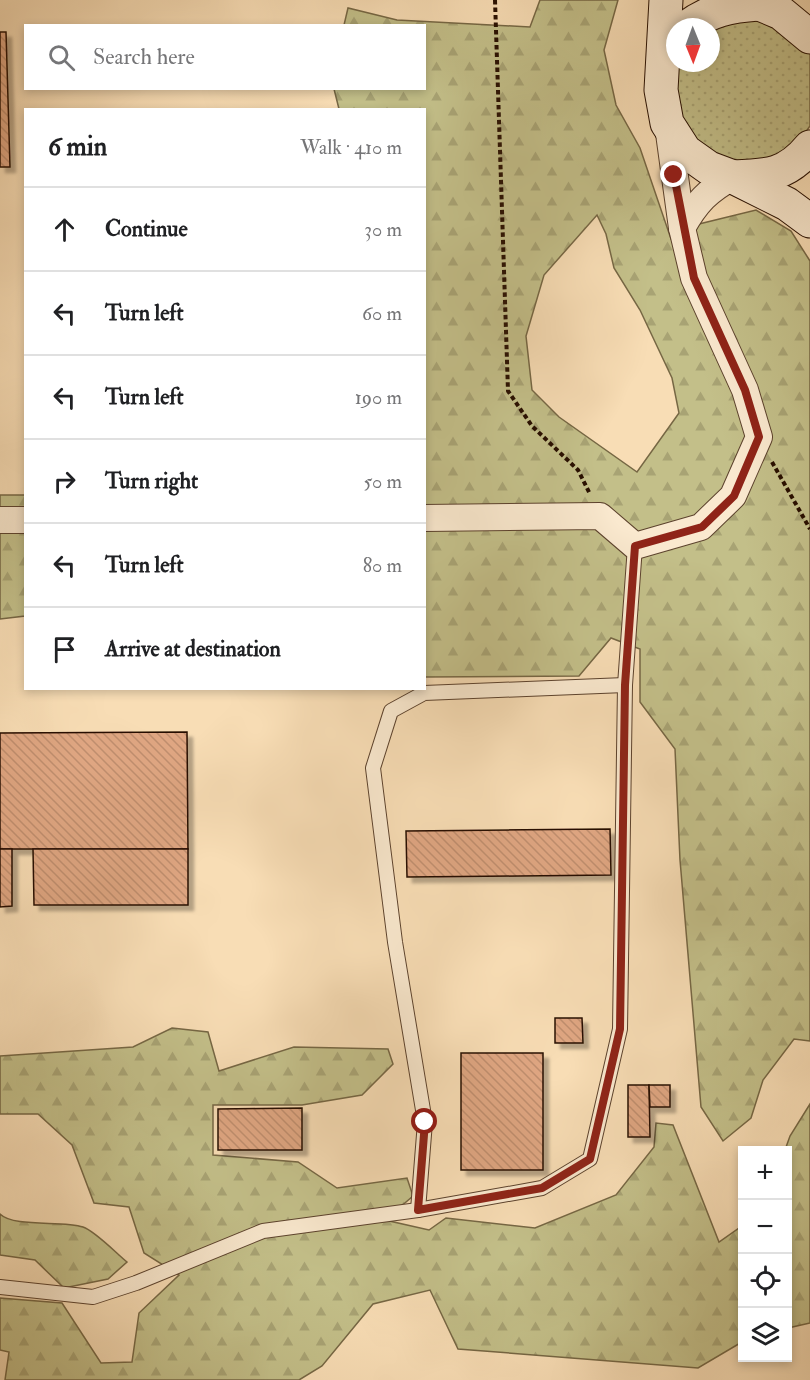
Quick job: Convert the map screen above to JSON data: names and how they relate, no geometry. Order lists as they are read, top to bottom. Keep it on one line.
{"north":"bottom","page":{"search":"Search here","heading":["6 min","Walk · 410 m"],"list":[["Continue","30 m"],["Turn left","60 m"],["Turn left","190 m"],["Turn right","50 m"],["Turn left","80 m"],"Arrive at destination"],"map_buttons":["+","−"]}}
